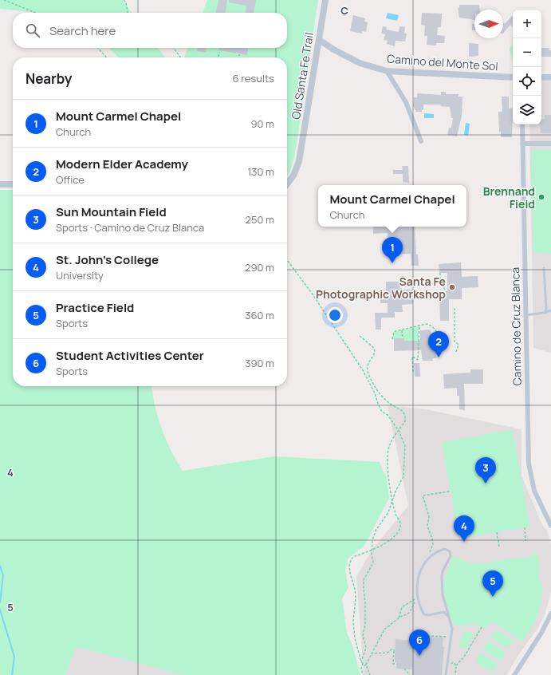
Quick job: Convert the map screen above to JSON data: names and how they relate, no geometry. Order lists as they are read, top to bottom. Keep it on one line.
{"streets":{"street":["Camino del Monte Sol","Old Santa Fe Trail","Camino de Cruz Blanca"]},"crossings":[["Camino del Monte Sol","Old Santa Fe Trail"]],"places":["Brennand Field","Santa Fe Photographic Workshop"],"north":"right","page":{"map_buttons":["+","−"],"search":"Search here","heading":["Nearby","6 results"],"list":[{"mark":"1","name":"Mount Carmel Chapel","note":"Church","value":"90 m"},{"mark":"2","name":"Modern Elder Academy","note":"Office","value":"130 m"},{"mark":"3","name":"Sun Mountain Field","note":"Sports · Camino de Cruz Blanca","value":"250 m"},{"mark":"4","name":"St. John's College","note":"University","value":"290 m"},{"mark":"5","name":"Practice Field","note":"Sports","value":"360 m"},{"mark":"6","name":"Student Activities Center","note":"Sports","value":"390 m"}],"popup":["Mount Carmel Chapel","Church"],"pins":["1","2","3","4","5","6"]},"grid":{"columns":["C"],"rows":["4","5"]}}
